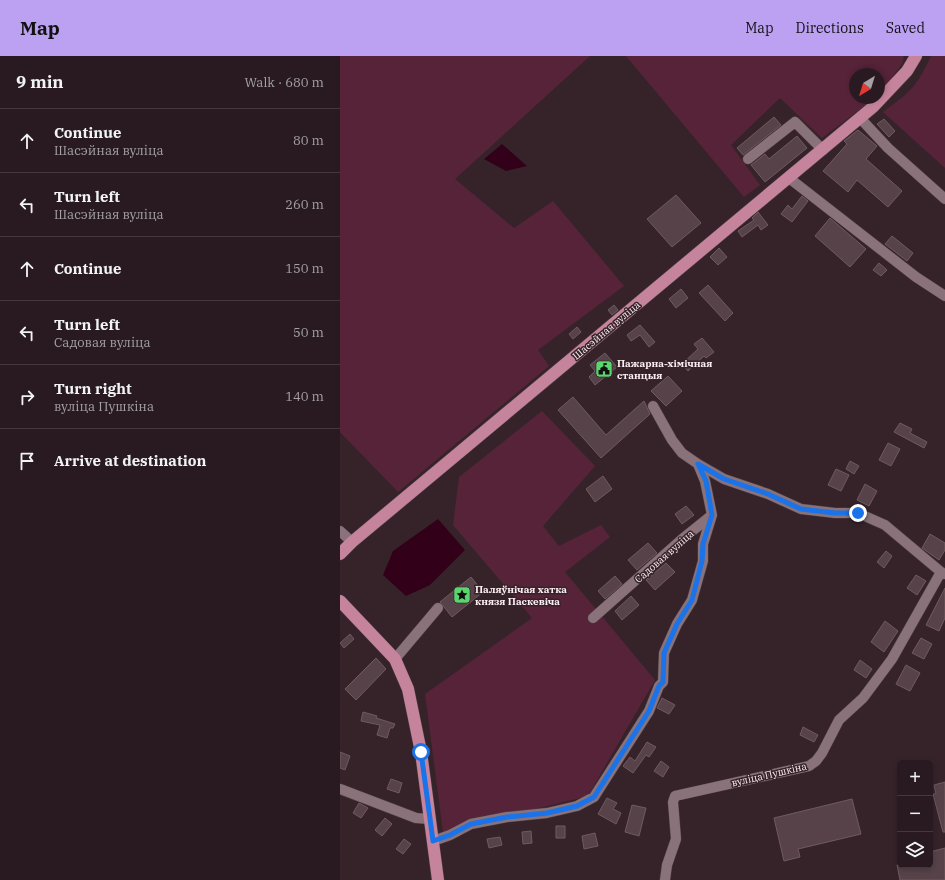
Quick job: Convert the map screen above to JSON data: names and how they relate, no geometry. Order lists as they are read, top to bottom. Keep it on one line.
{"streets":{"main road":["Шасэйная вуліца"],"street":["Садовая вуліца","вуліца Пушкіна"]},"places":{"public building":["Пажарна-хімічная станцыя"],"place":["Паляўнічая хатка князя Паскевіча"]},"north":"bottom left","page":{"header":"Map","nav":["Map","Directions","Saved"],"heading":["9 min","Walk · 680 m"],"list":[["Continue","Шасэйная вуліца","80 m"],["Turn left","Шасэйная вуліца","260 m"],["Continue","150 m"],["Turn left","Садовая вуліца","50 m"],["Turn right","вуліца Пушкіна","140 m"],"Arrive at destination"],"map_buttons":["+","−"]}}
